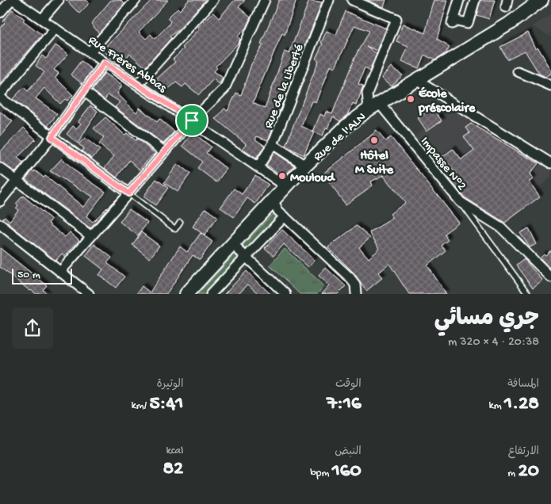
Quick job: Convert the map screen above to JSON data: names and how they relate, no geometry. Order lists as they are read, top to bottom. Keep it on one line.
{"streets":{"street":["Rue Frères Abbas","Rue de la Liberté","Rue de l'ALN","Impasse N°2"]},"crossings":[["Rue Frères Abbas","Rue de l'ALN"],["Rue de la Liberté","Rue de l'ALN"],["Rue de l'ALN","Impasse N°2"]],"places":["École préscolaire","Hôtel M Suite","Mouloud"],"scale_bar":"50 m","page":{"scale":"50 m","heading":["جري مسائي","20:38 · 4 × 320 m"],"stats":[["المسافة","1.28 km"],["الوقت","7:16"],["الوتيرة","5:41 /km"],["الارتفاع","20 m"],["النبض","160 bpm"],["kcal","82"]]}}
